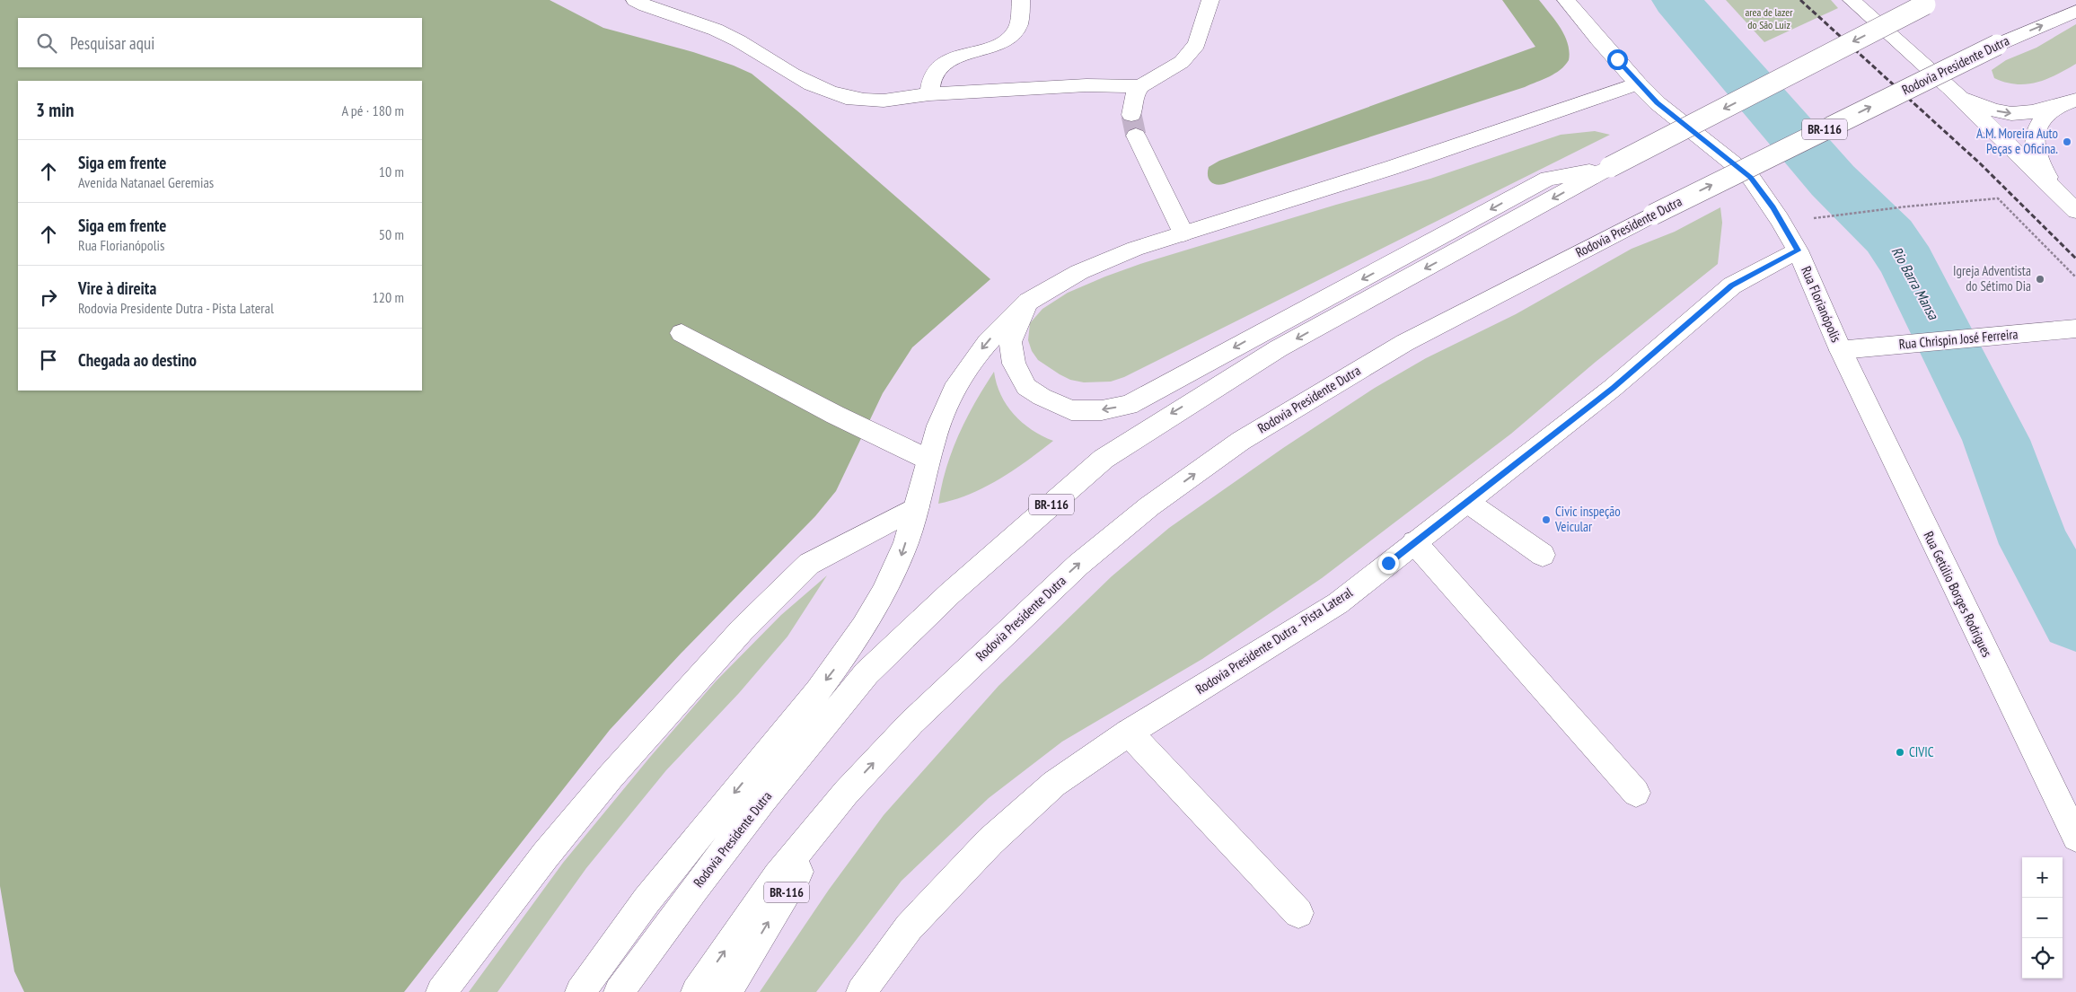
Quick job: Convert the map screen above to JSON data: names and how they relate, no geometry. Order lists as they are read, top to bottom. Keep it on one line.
{"streets":{"main road":["Rodovia Presidente Dutra","BR-116","Rua Florianópolis","Rua Chrispin José Ferreira","Rua Getúlio Borges Rodrigues","Rodovia Presidente Dutra - Pista Lateral"]},"crossings":[["Rodovia Presidente Dutra","BR-116"],["Rua Florianópolis","Rua Chrispin José Ferreira"],["Rua Florianópolis","Rua Getúlio Borges Rodrigues"],["Rua Florianópolis","Rodovia Presidente Dutra - Pista Lateral"],["Rua Chrispin José Ferreira","Rua Getúlio Borges Rodrigues"]],"water":["Rio Barra Mansa"],"parks":["area de lazer do São Luiz"],"places":["A.M. Moreira Auto Peças e Oficina.","Igreja Adventista do Sétimo Dia","Civic inspeção Veicular","CIVIC"],"page":{"search":"Pesquisar aqui","heading":["3 min","A pé · 180 m"],"list":[["Siga em frente","Avenida Natanael Geremias","10 m"],["Siga em frente","Rua Florianópolis","50 m"],["Vire à direita","Rodovia Presidente Dutra - Pista Lateral","120 m"],"Chegada ao destino"],"map_buttons":["+","−"]}}
